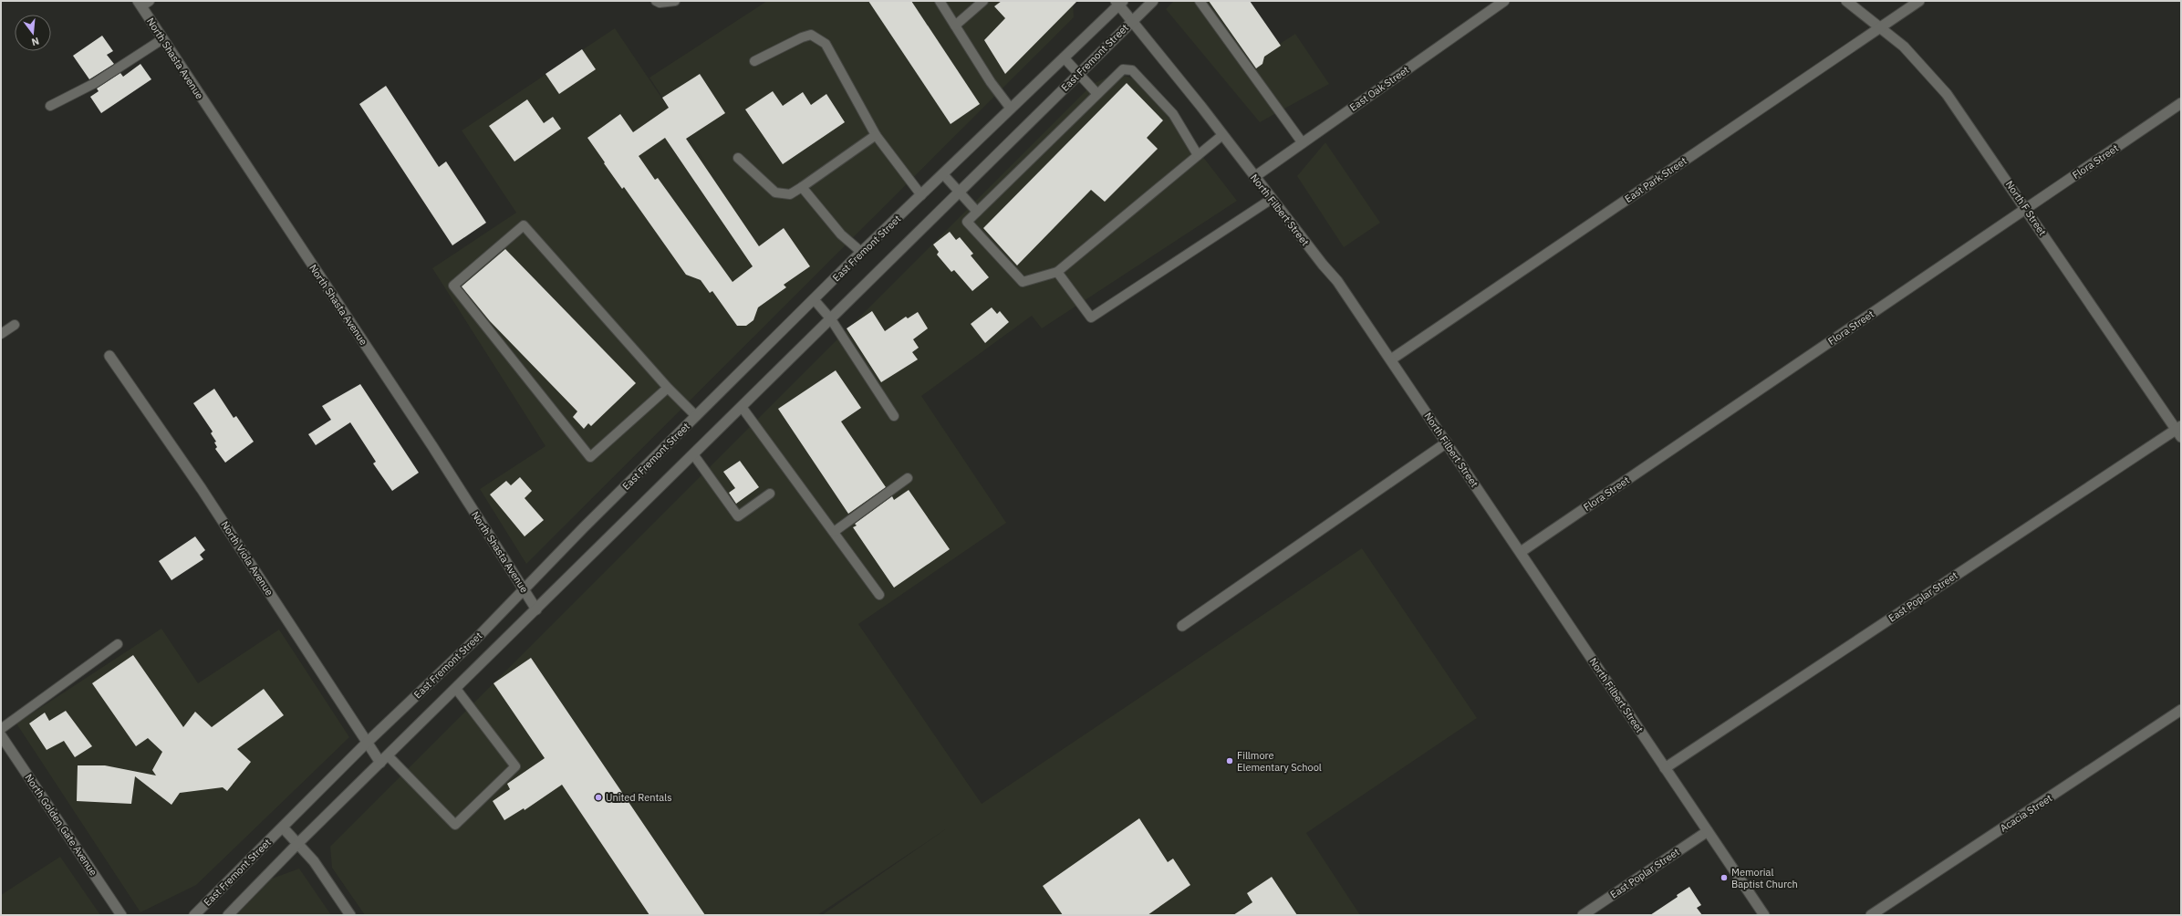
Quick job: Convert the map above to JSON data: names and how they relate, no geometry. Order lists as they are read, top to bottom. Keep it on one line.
{"streets":{"street":["East Fremont Street","North Shasta Avenue","East Oak Street","Flora Street","East Park Street","North F Street","North Filbert Street","North Viola Avenue","East Poplar Street","Acacia Street","North Golden Gate Avenue"]},"crossings":[["East Fremont Street","North Shasta Avenue"],["East Fremont Street","North Filbert Street"],["East Fremont Street","North Viola Avenue"],["East Oak Street","North Filbert Street"],["Flora Street","North F Street"],["Flora Street","North Filbert Street"],["East Park Street","North F Street"],["East Park Street","North Filbert Street"],["North F Street","East Poplar Street"],["North Filbert Street","East Poplar Street"]],"places":["Fillmore Elementary School","United Rentals","Memorial Baptist Church"],"north":"bottom"}
